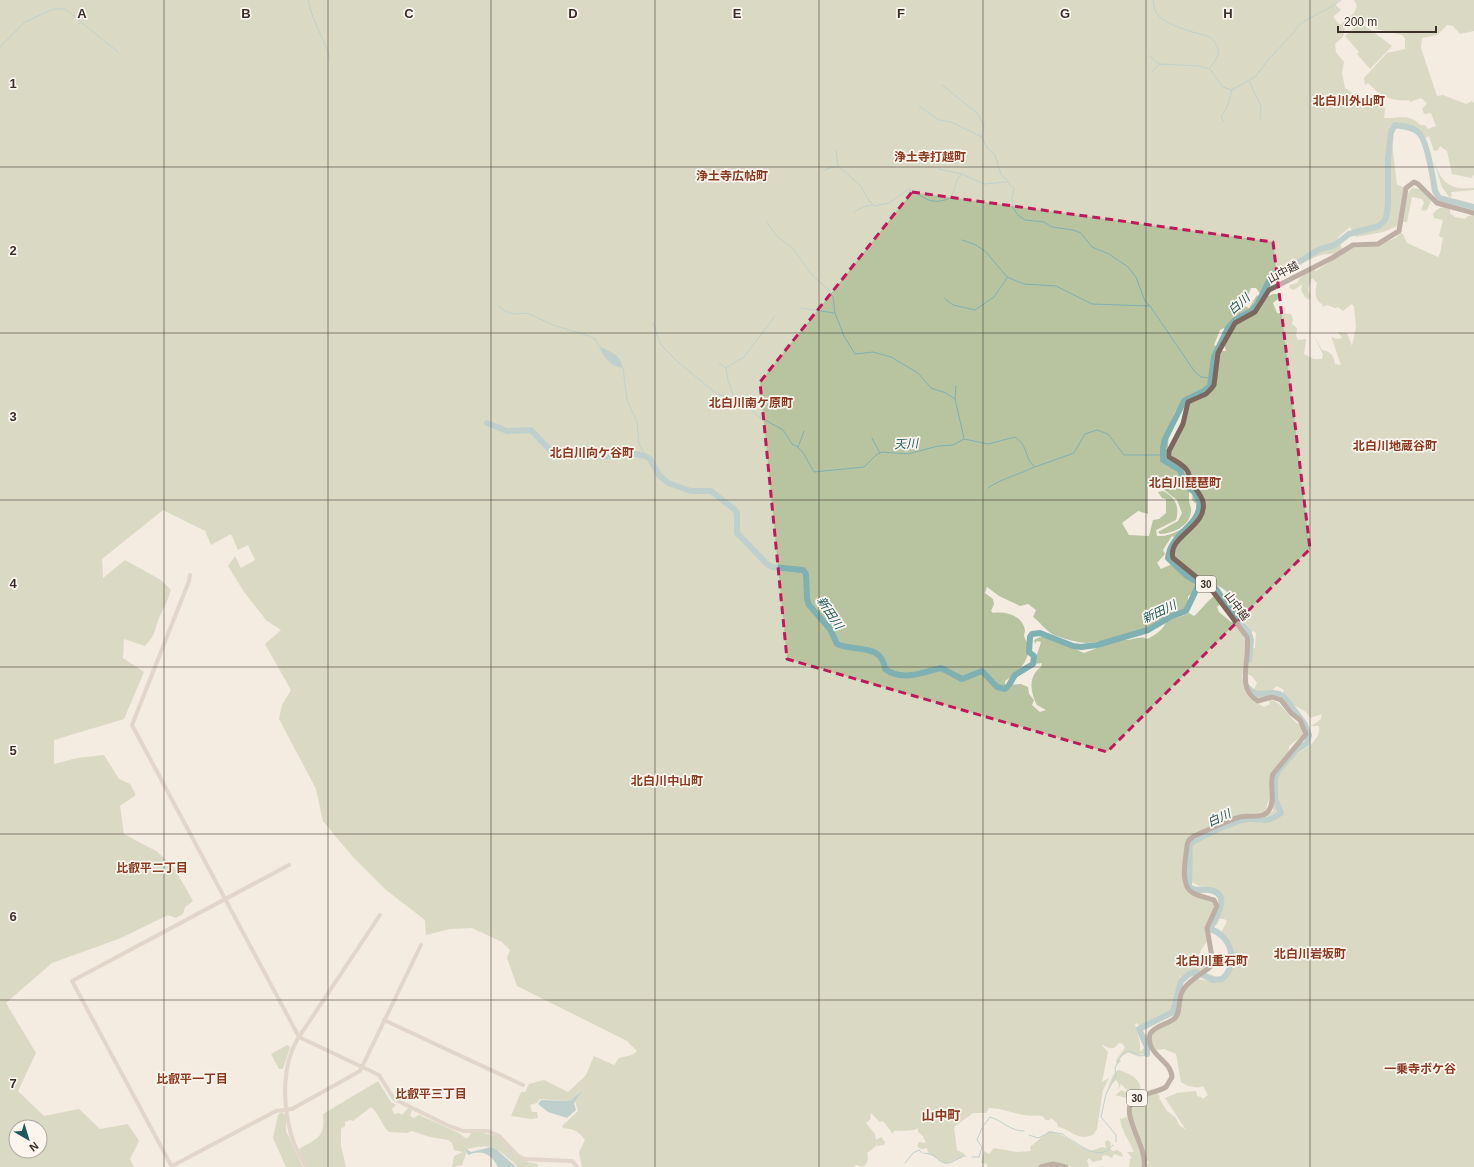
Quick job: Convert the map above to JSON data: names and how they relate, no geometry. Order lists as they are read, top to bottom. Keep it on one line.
{"streets":{"main road":["山中越","30"]},"districts":["北白川外山町","浄土寺打越町","浄土寺広帖町","北白川南ケ原町","北白川地蔵谷町","北白川向ケ谷町","北白川琵琶町","北白川中山町","比叡平二丁目","北白川岩坂町","北白川重石町","一乗寺ボケ谷","比叡平一丁目","比叡平三丁目","山中町"],"water":["白川","天川","新田川"],"scale_bar":"200 m","north":"bottom right","grid":{"columns":["A","B","C","D","E","F","G","H"],"rows":["1","2","3","4","5","6","7"]}}
